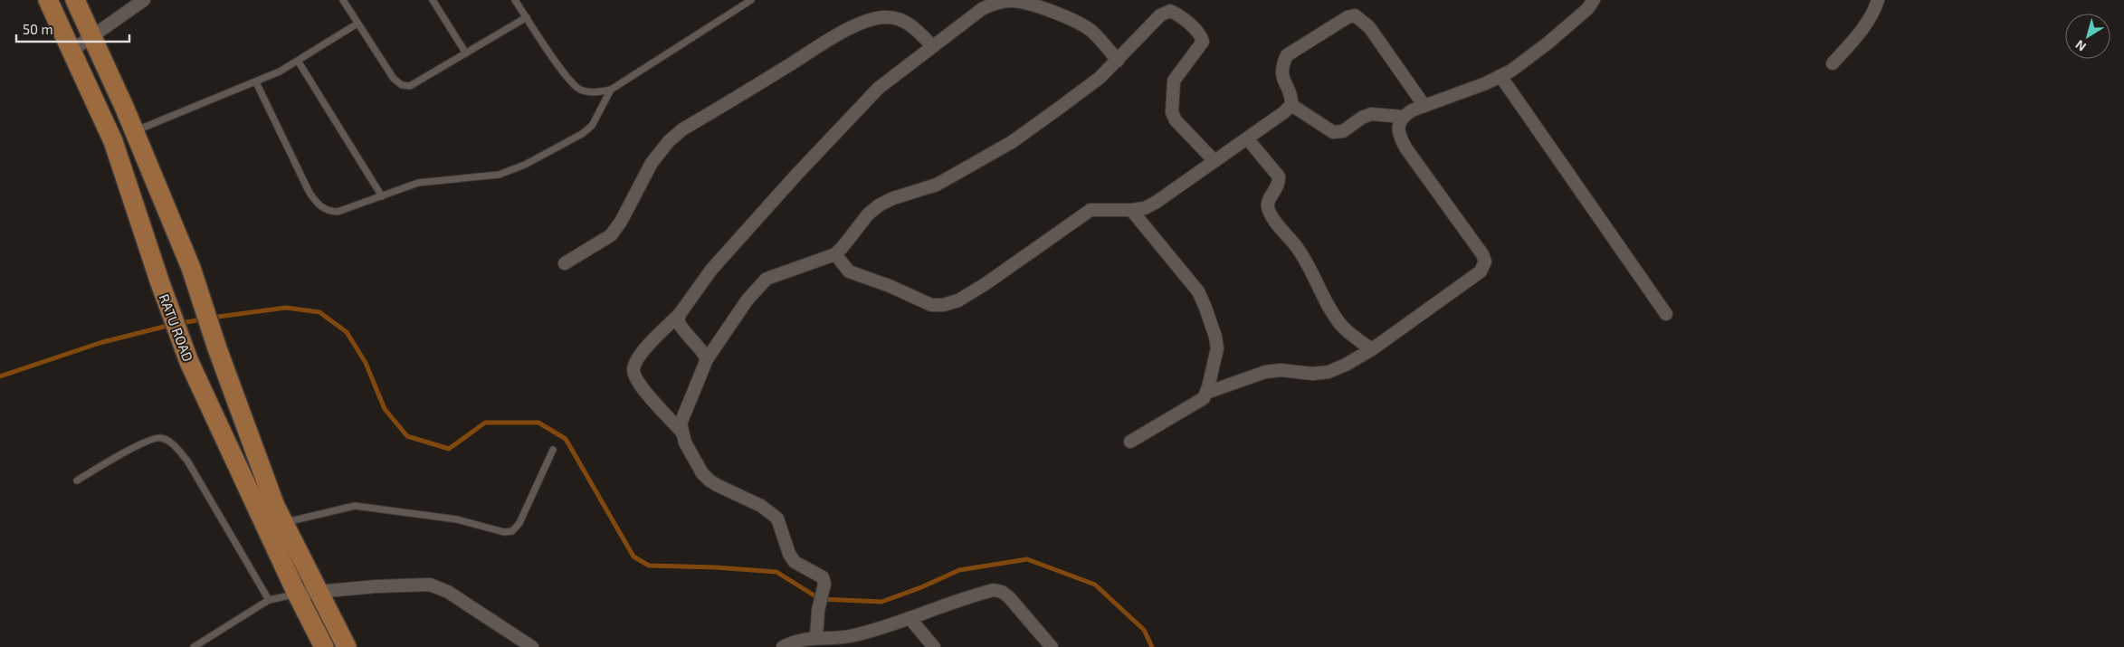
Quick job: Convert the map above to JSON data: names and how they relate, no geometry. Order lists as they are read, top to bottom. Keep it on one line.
{"streets":{"main road":["RATU ROAD"]},"scale_bar":"50 m","north":"bottom left"}
